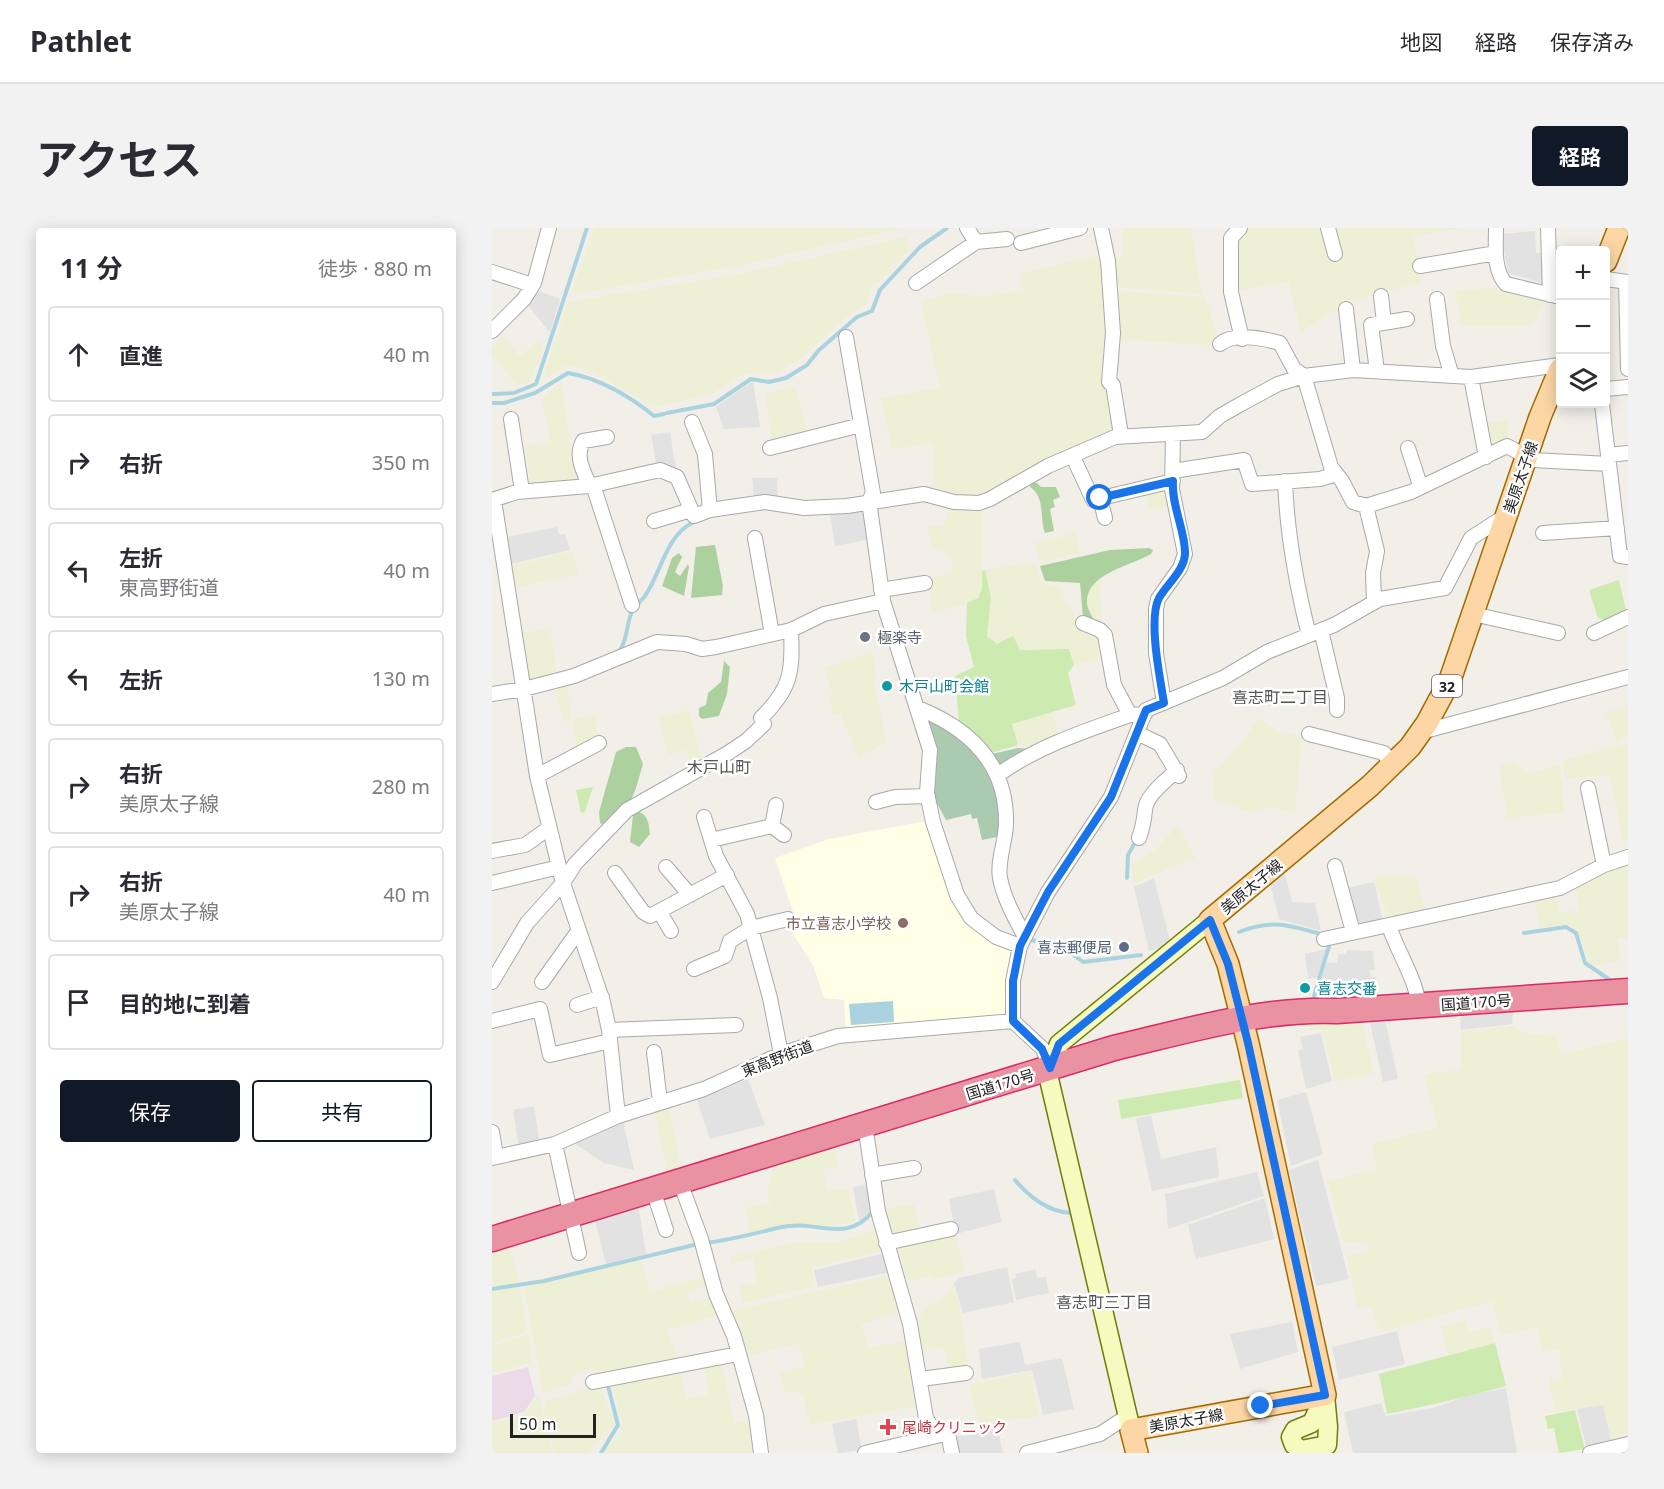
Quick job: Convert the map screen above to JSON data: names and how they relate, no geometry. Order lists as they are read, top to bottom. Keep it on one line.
{"streets":{"highway":["国道170号"],"main road":["美原太子線","32"],"street":["東高野街道"]},"crossings":[["美原太子線","国道170号"]],"districts":["喜志町二丁目","木戸山町","喜志町三丁目"],"places":{"other":["極楽寺","木戸山町会館","市立喜志小学校","喜志郵便局","喜志交番"],"health":["尾崎クリニック"]},"scale_bar":"50 m","page":{"header":"Pathlet","nav":["地図","経路","保存済み"],"title":"アクセス","buttons":["経路",["保存","共有"]],"heading":["11 分","徒歩 · 880 m"],"map_buttons":["+","−"],"list":[["直進","40 m"],["右折","350 m"],["左折","東高野街道","40 m"],["左折","130 m"],["右折","美原太子線","280 m"],["右折","美原太子線","40 m"],"目的地に到着"],"scale":"50 m"}}
